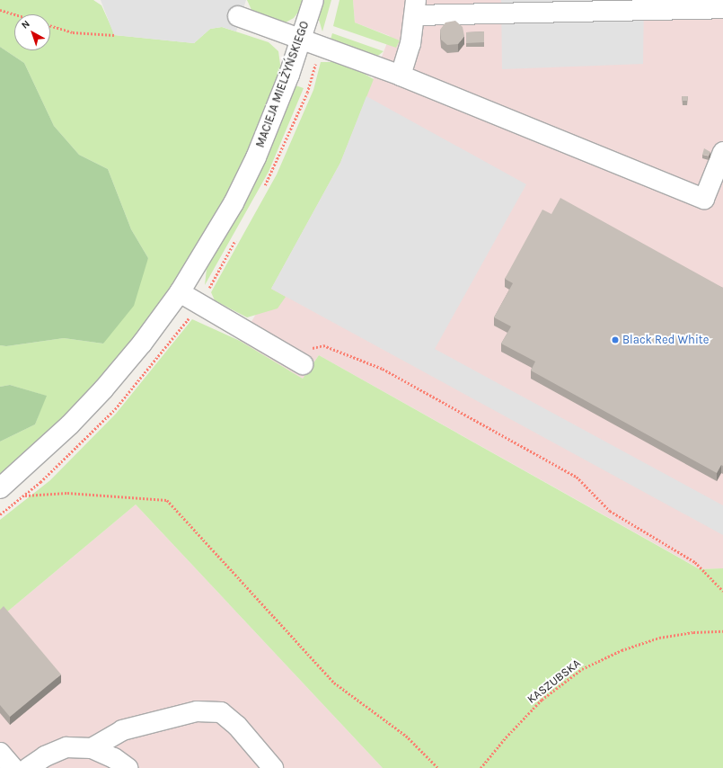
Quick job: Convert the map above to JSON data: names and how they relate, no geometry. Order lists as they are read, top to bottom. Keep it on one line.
{"streets":{"street":["MACIEJA MIELŻYŃSKIEGO"],"path":["KASZUBSKA"]},"places":["Black Red White"],"north":"top left"}
